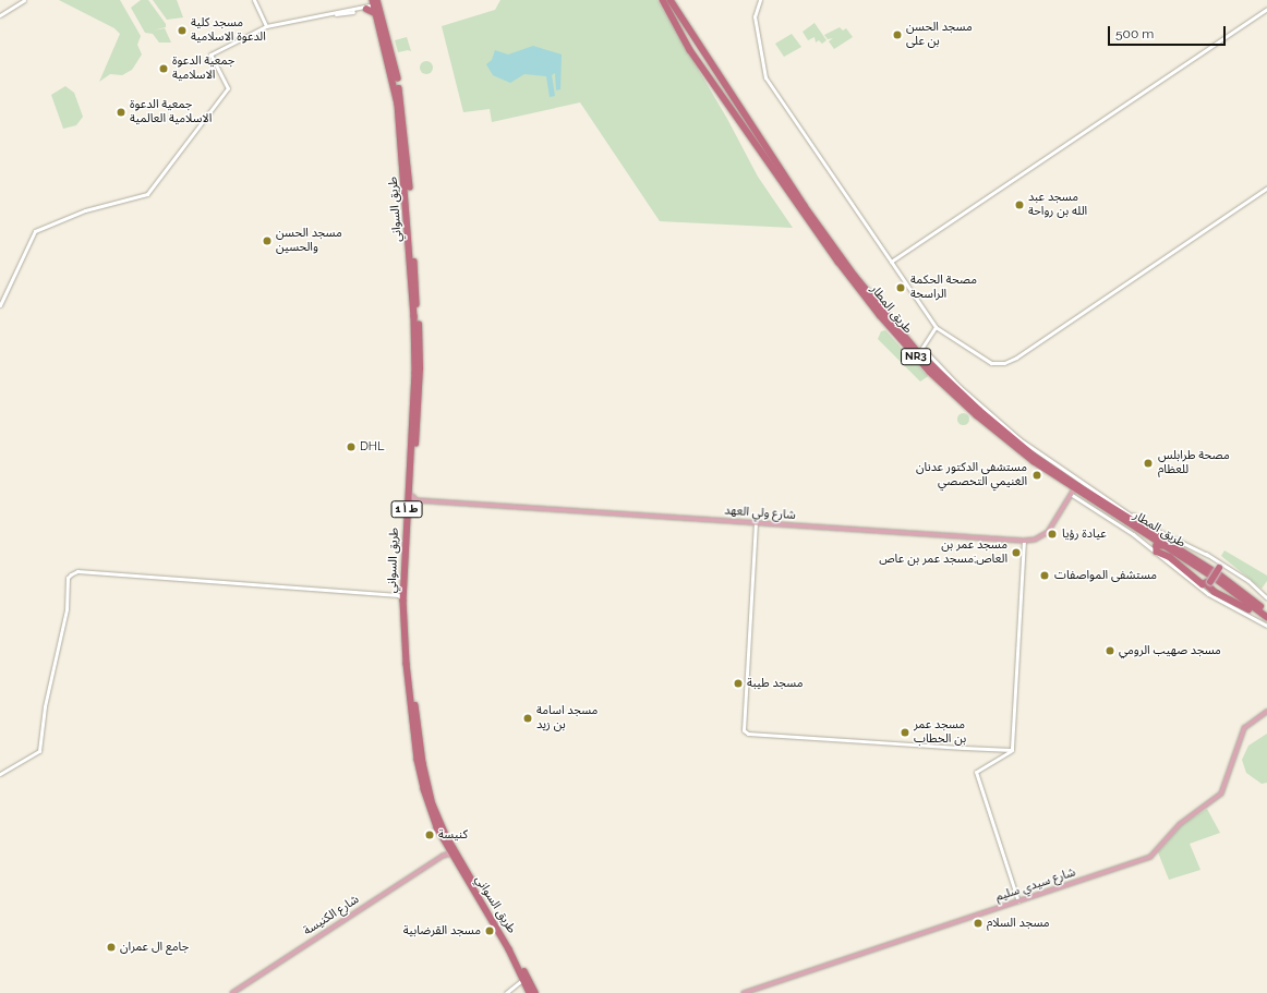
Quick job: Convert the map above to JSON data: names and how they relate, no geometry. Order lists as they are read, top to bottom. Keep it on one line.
{"streets":{"highway":["طريق السواني","طريق المطار","NR3","ط أ 1"],"main road":["شارع ولي العهد","شارع سيدي سليم","شارع الكنيسة"]},"crossings":[["طريق السواني","شارع الكنيسة"],["طريق المطار","شارع ولي العهد"]],"places":["مسجد كلية الدعوة الاسلامية","مسجد الحسن بن على","جمعية الدعوة الاسلامية","جمعية الدعوة الاسلامية العالمية","مسجد عبد الله بن رواحة","مسجد الحسن والحسين","مصحة الحكمة الراسخة","DHL","مصحة طرابلس للعظام","مستشفي الدكتور عدنان الغنيمي التخصصي","عيادة رؤيا","مسجد عمر بن العاص;مسجد عمر بن عاص","مستشفى المواصفات","مسجد صهيب الرومي","مسجد طيبة","مسجد اسامة بن زيد","مسجد عمر بن الخطاب","كنيسة","مسجد السلام","مسجد القرضابية","جامع ال عمران"],"scale_bar":"500 m"}
